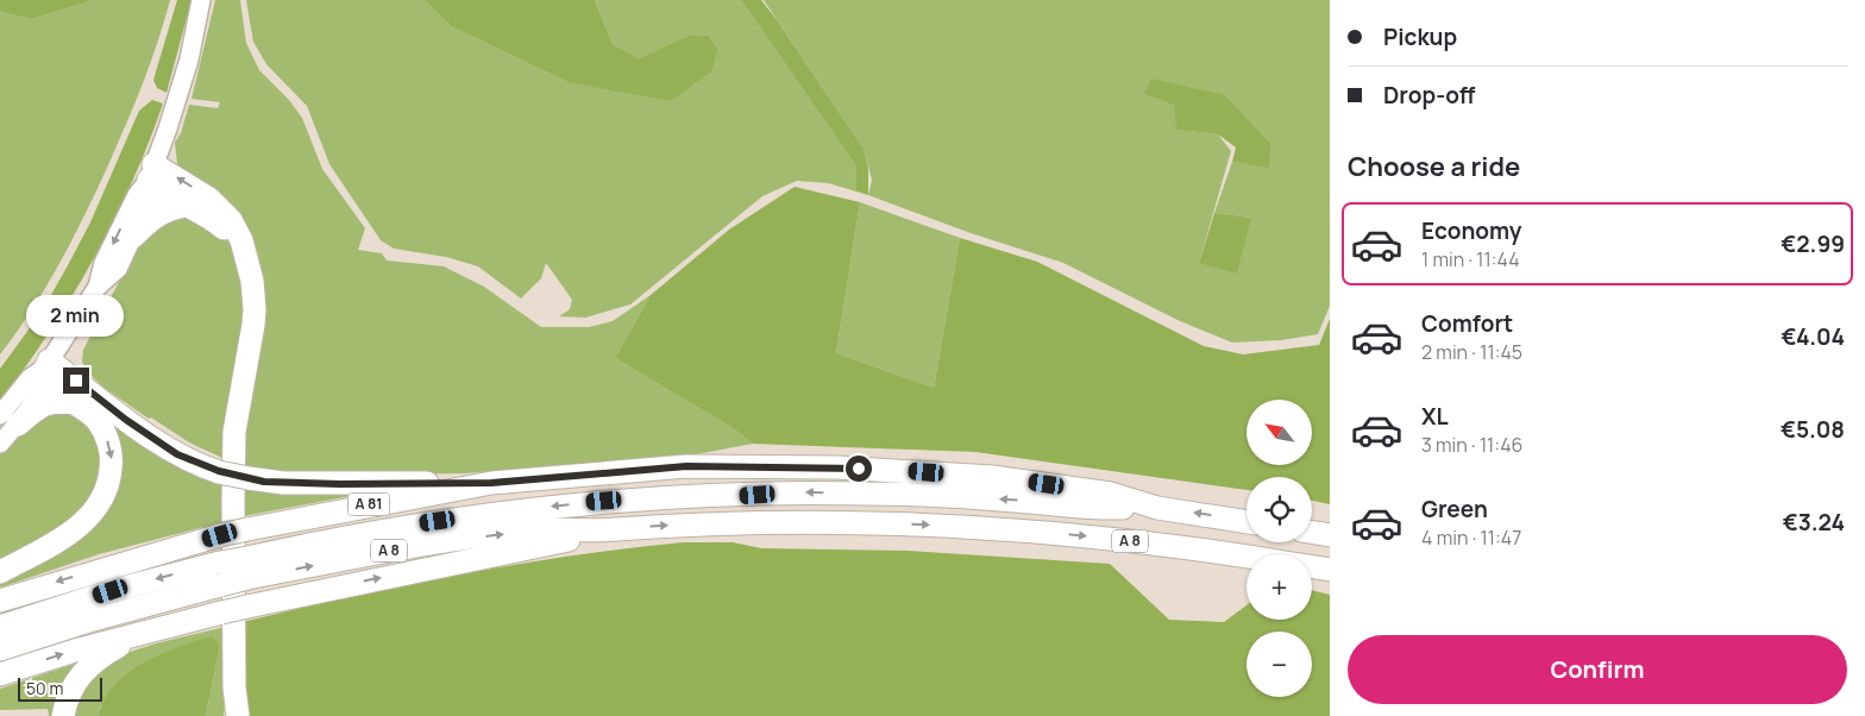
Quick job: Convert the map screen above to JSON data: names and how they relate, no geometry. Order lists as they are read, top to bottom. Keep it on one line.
{"streets":{"highway":["A 81","A 8"]},"crossings":[["A 81","A 8"]],"scale_bar":"50 m","north":"top left","page":{"banner":["Pickup","Drop-off"],"heading":"Choose a ride","list":[{"name":"Economy","note":"1 min · 11:44","value":"€2.99"},{"name":"Comfort","note":"2 min · 11:45","value":"€4.04"},{"name":"XL","note":"3 min · 11:46","value":"€5.08"},{"name":"Green","note":"4 min · 11:47","value":"€3.24"}],"bubble":"2 min","map_buttons":["+","−"],"buttons":"Confirm","scale":"50 m"}}
